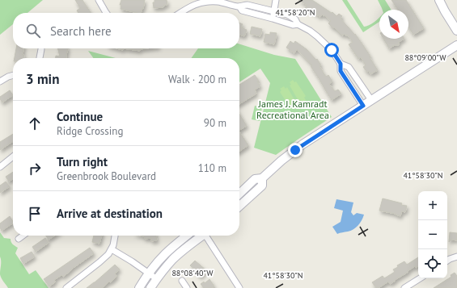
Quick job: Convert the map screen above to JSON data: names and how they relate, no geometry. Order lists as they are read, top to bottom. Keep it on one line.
{"parks":["James J. Kamradt Recreational Area"],"north":"bottom right","page":{"search":"Search here","heading":["3 min","Walk · 200 m"],"list":[["Continue","Ridge Crossing","90 m"],["Turn right","Greenbrook Boulevard","110 m"],"Arrive at destination"],"map_buttons":["+","−"]},"coordinates":["41°58'20\"N","88°09'00\"W","41°58'30\"N","88°08'40\"W"]}
